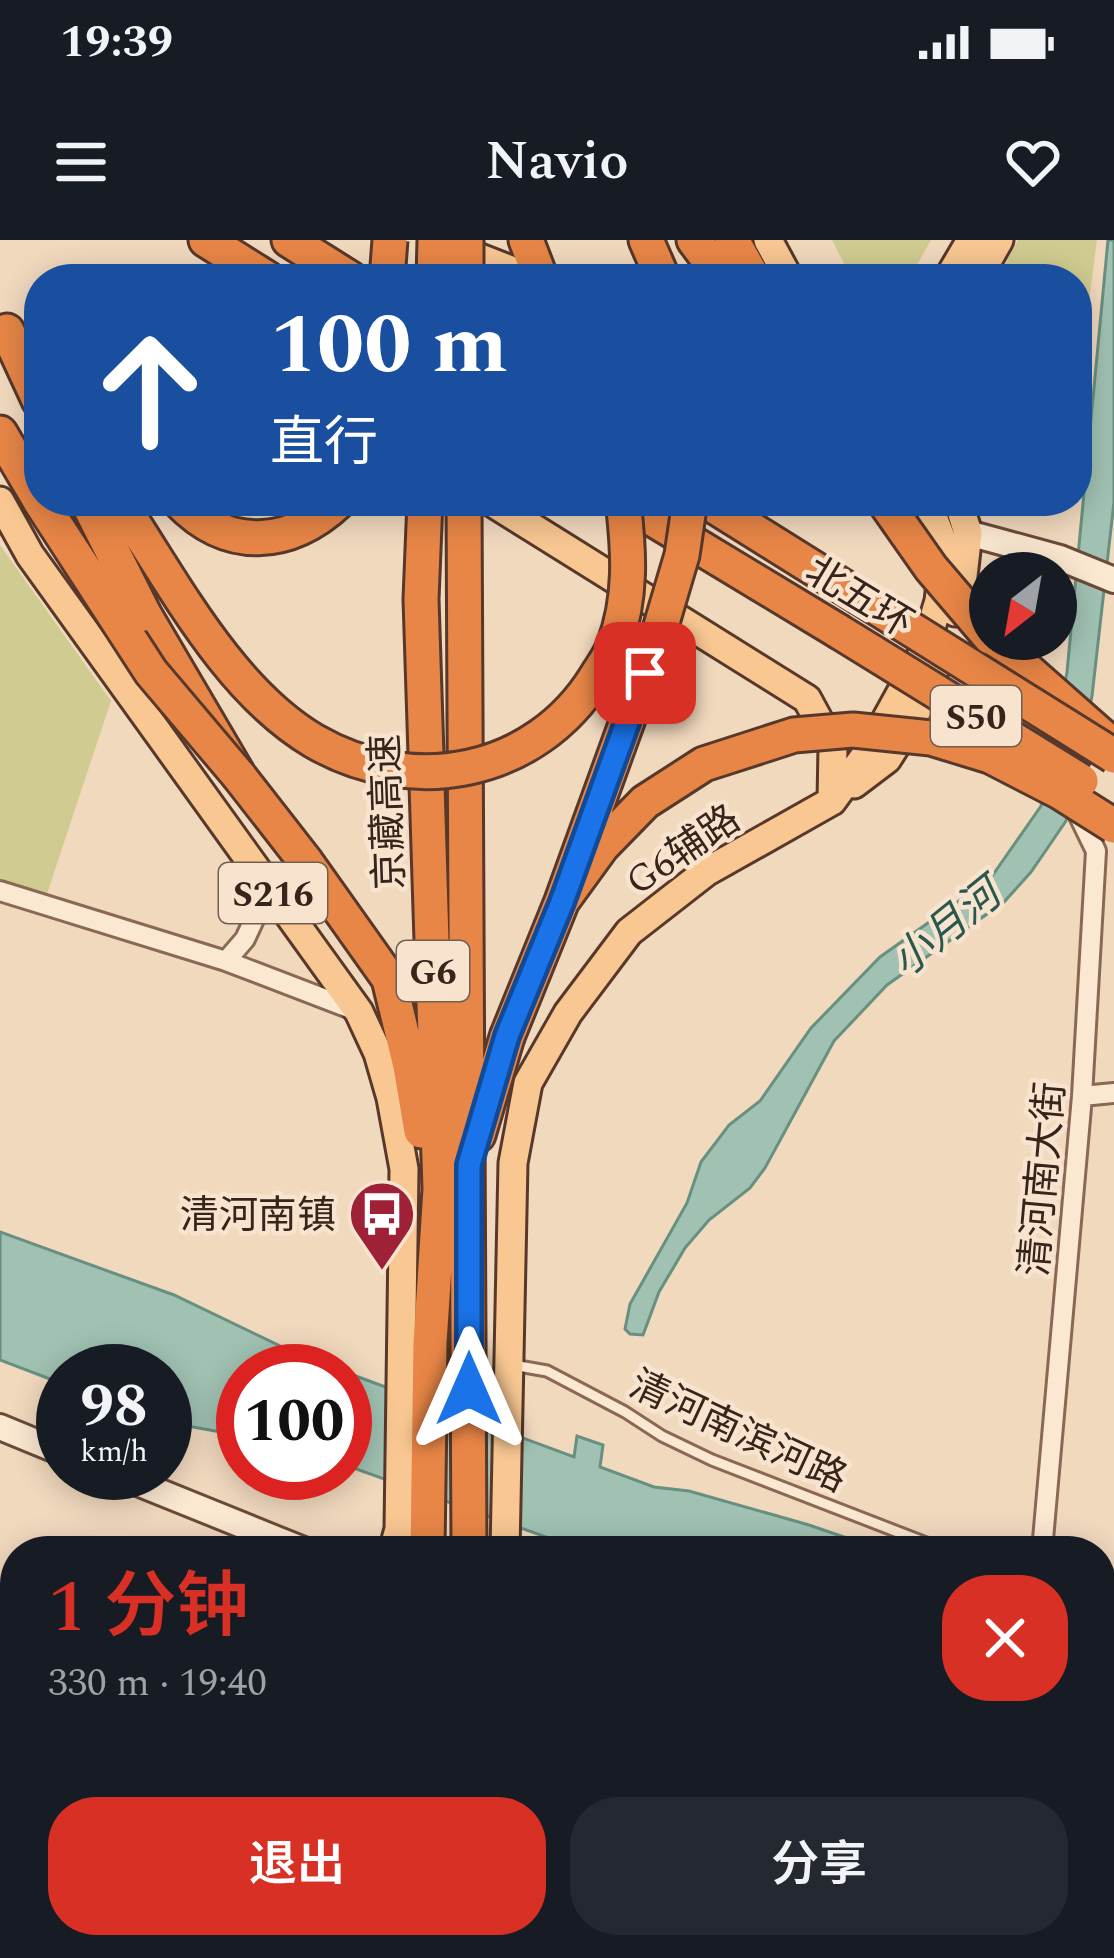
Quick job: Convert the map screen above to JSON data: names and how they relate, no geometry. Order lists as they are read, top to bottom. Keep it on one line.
{"streets":{"highway":["北五环","S50","京藏高速","G6"],"main road":["G6辅路","S216"],"street":["清河南大街"],"lane":["清河南滨河路"]},"crossings":[["京藏高速","S216"],["G6辅路","清河南滨河路"]],"water":["小月河"],"places":{"bus stop":["清河南镇"]},"north":"bottom left","page":{"status":"19:39","header":"Navio","turn":["100 m","直行"],"speed":"98 km/h","limit":"100","heading":["1 分钟","330 m · 19:40"],"buttons":["退出","分享"]}}
